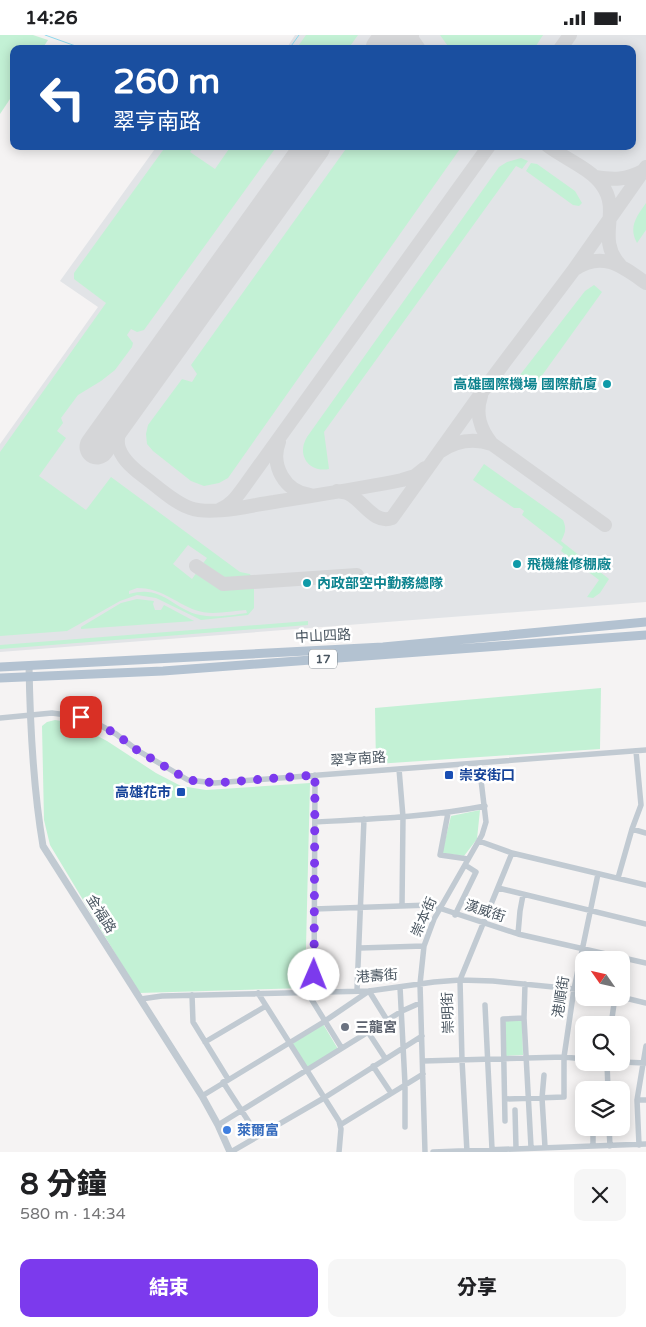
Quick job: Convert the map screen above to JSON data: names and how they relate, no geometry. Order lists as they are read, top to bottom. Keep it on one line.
{"streets":{"main road":["中山四路","17"],"street":["翠亨南路","漢威街","金福路","崇本街","港壽街","港順街","崇明街"]},"crossings":[["中山四路","金福路"],["翠亨南路","金福路"],["翠亨南路","崇本街"],["漢威街","崇本街"],["漢威街","港順街"],["漢威街","崇明街"],["金福路","港壽街"],["崇本街","港壽街"],["港壽街","港順街"],["港壽街","崇明街"]],"places":{"other":["高雄國際機場 國際航廈","飛機維修棚廠","內政部空中勤務總隊","三龍宮","萊爾富"],"transit":["崇安街口","高雄花市"]},"north":"top left","page":{"status":"14:26","turn":["260 m","翠亨南路"],"heading":["8 分鐘","580 m · 14:34"],"buttons":["結束","分享"]}}
